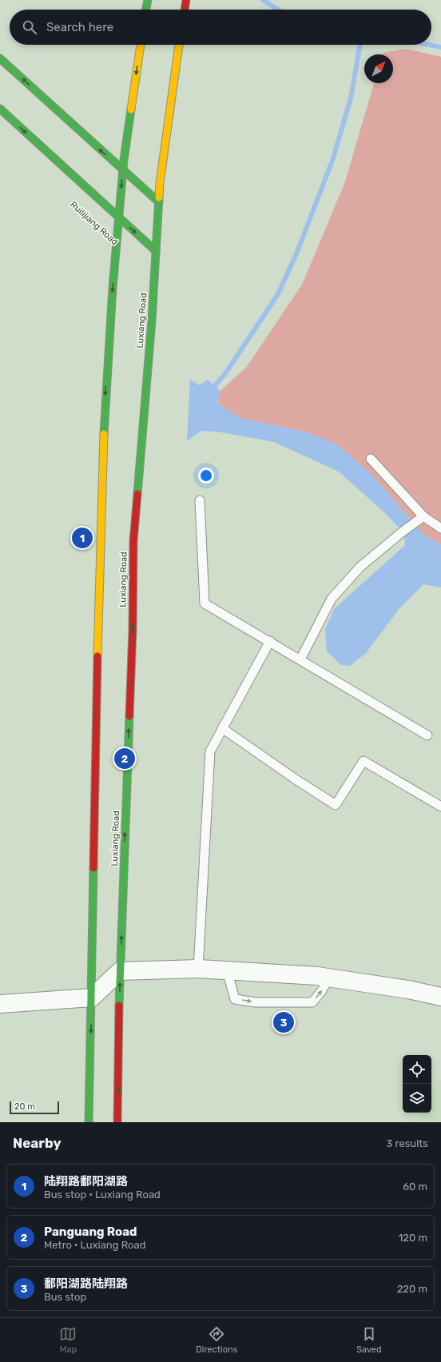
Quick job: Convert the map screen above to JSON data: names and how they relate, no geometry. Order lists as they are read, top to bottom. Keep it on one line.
{"streets":{"main road":["Luxiang Road"],"path":["Ruilijiang Road"]},"crossings":[["Ruilijiang Road","Luxiang Road"]],"scale_bar":"20 m","north":"top right","page":{"search":"Search here","pins":["1","2","3"],"scale":"20 m","heading":["Nearby","3 results"],"list":[{"mark":"1","name":"陆翔路鄱阳湖路","note":"Bus stop · Luxiang Road","value":"60 m"},{"mark":"2","name":"Panguang Road","note":"Metro · Luxiang Road","value":"120 m"},{"mark":"3","name":"鄱阳湖路陆翔路","note":"Bus stop","value":"220 m"}],"nav":["Map","Directions","Saved"]}}
